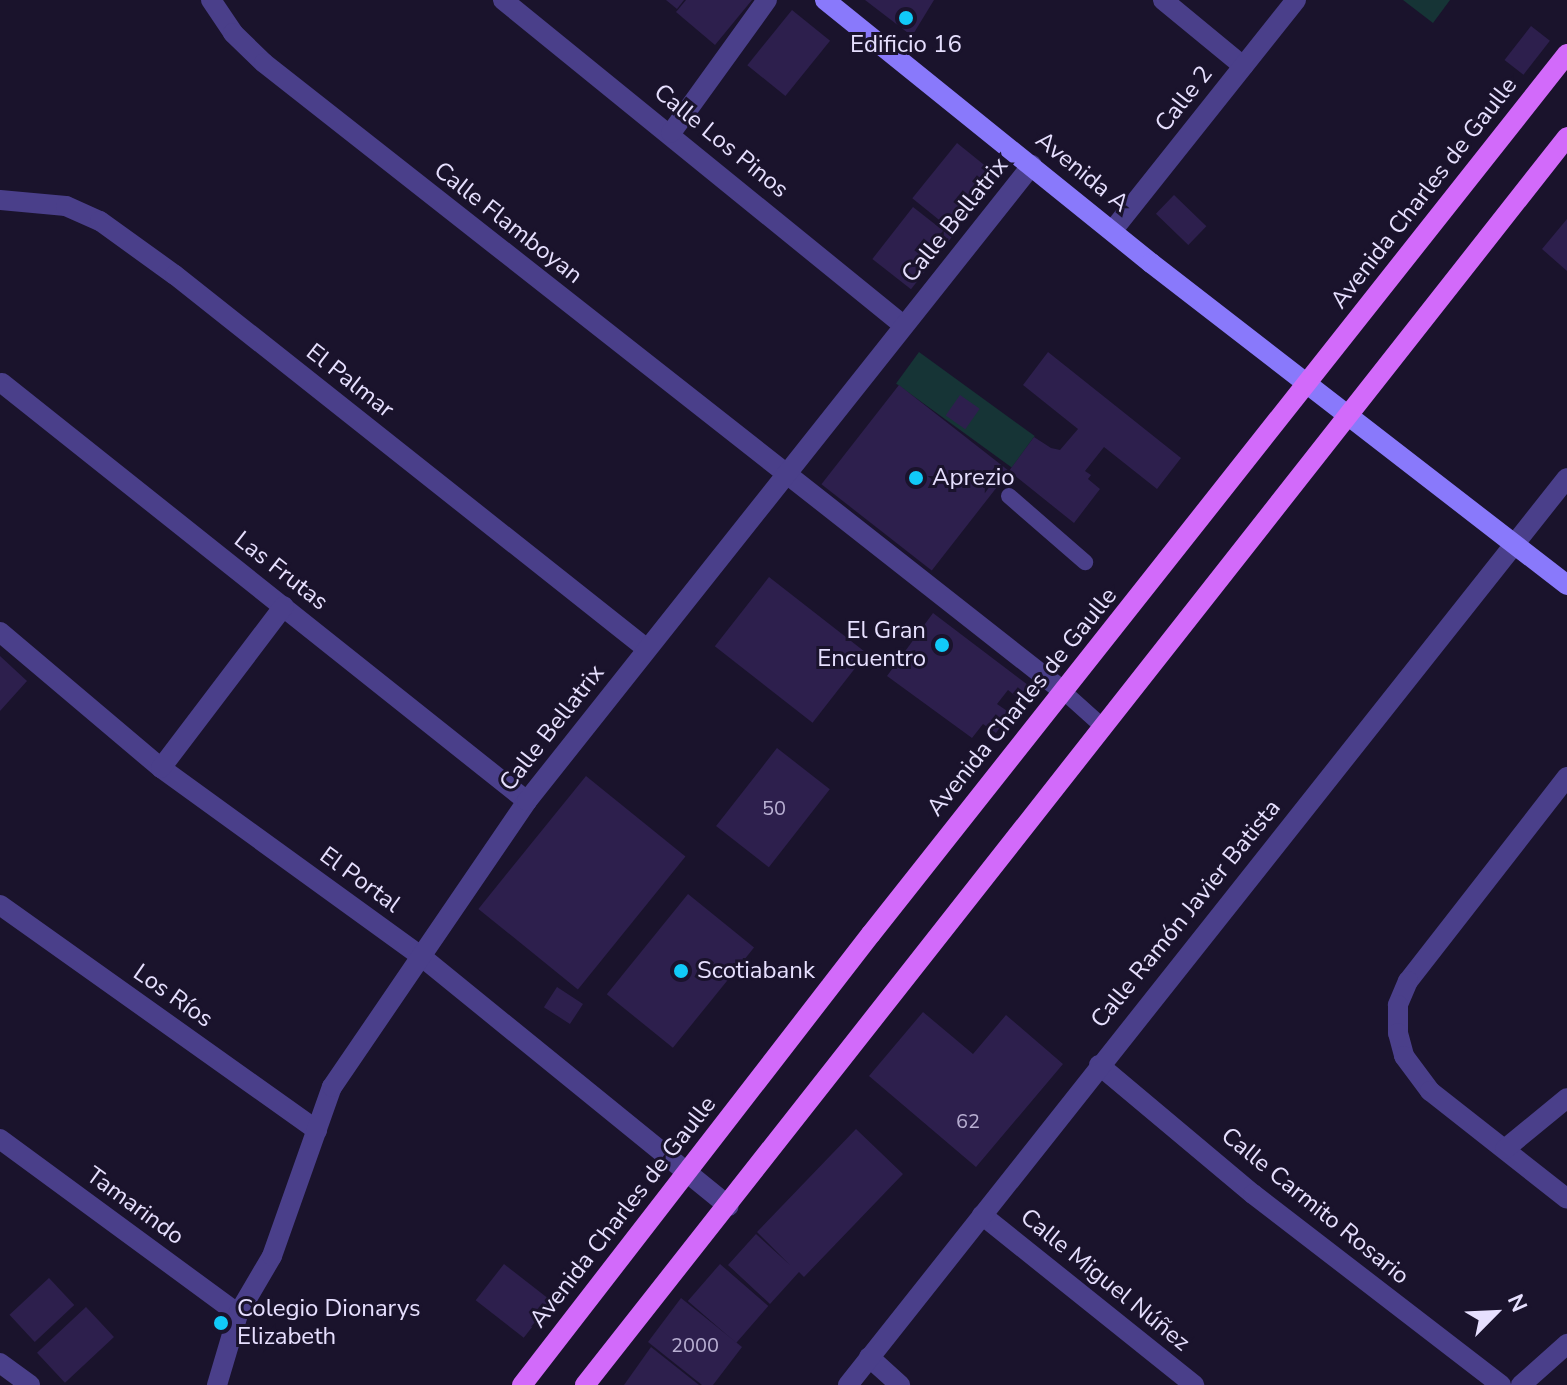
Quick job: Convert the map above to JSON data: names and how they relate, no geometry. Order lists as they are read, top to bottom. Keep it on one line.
{"streets":{"main road":["Avenida A","Avenida Charles de Gaulle"],"street":["Calle 2","Calle Los Pinos","Calle Bellatrix","Calle Flamboyan","El Palmar","Las Frutas","El Portal","Calle Ramón Javier Batista","Los Ríos","Tamarindo","Calle Carmito Rosario","Calle Miguel Núñez"]},"crossings":[["Calle 2","Avenida A"],["Calle Los Pinos","Calle Bellatrix"],["Avenida A","Avenida Charles de Gaulle"],["Avenida A","Calle Bellatrix"],["Avenida A","Calle Ramón Javier Batista"],["Avenida Charles de Gaulle","Calle Flamboyan"],["Avenida Charles de Gaulle","El Portal"],["Calle Bellatrix","Calle Flamboyan"],["Calle Bellatrix","El Palmar"],["Calle Bellatrix","Las Frutas"],["Calle Bellatrix","El Portal"],["Calle Bellatrix","Los Ríos"],["Calle Bellatrix","Tamarindo"],["Calle Ramón Javier Batista","Calle Carmito Rosario"],["Calle Ramón Javier Batista","Calle Miguel Núñez"]],"places":["Edificio 16","Aprezio","El Gran Encuentro","Scotiabank","Colegio Dionarys Elizabeth"],"house_numbers":["50","62","2000"],"north":"top right"}
